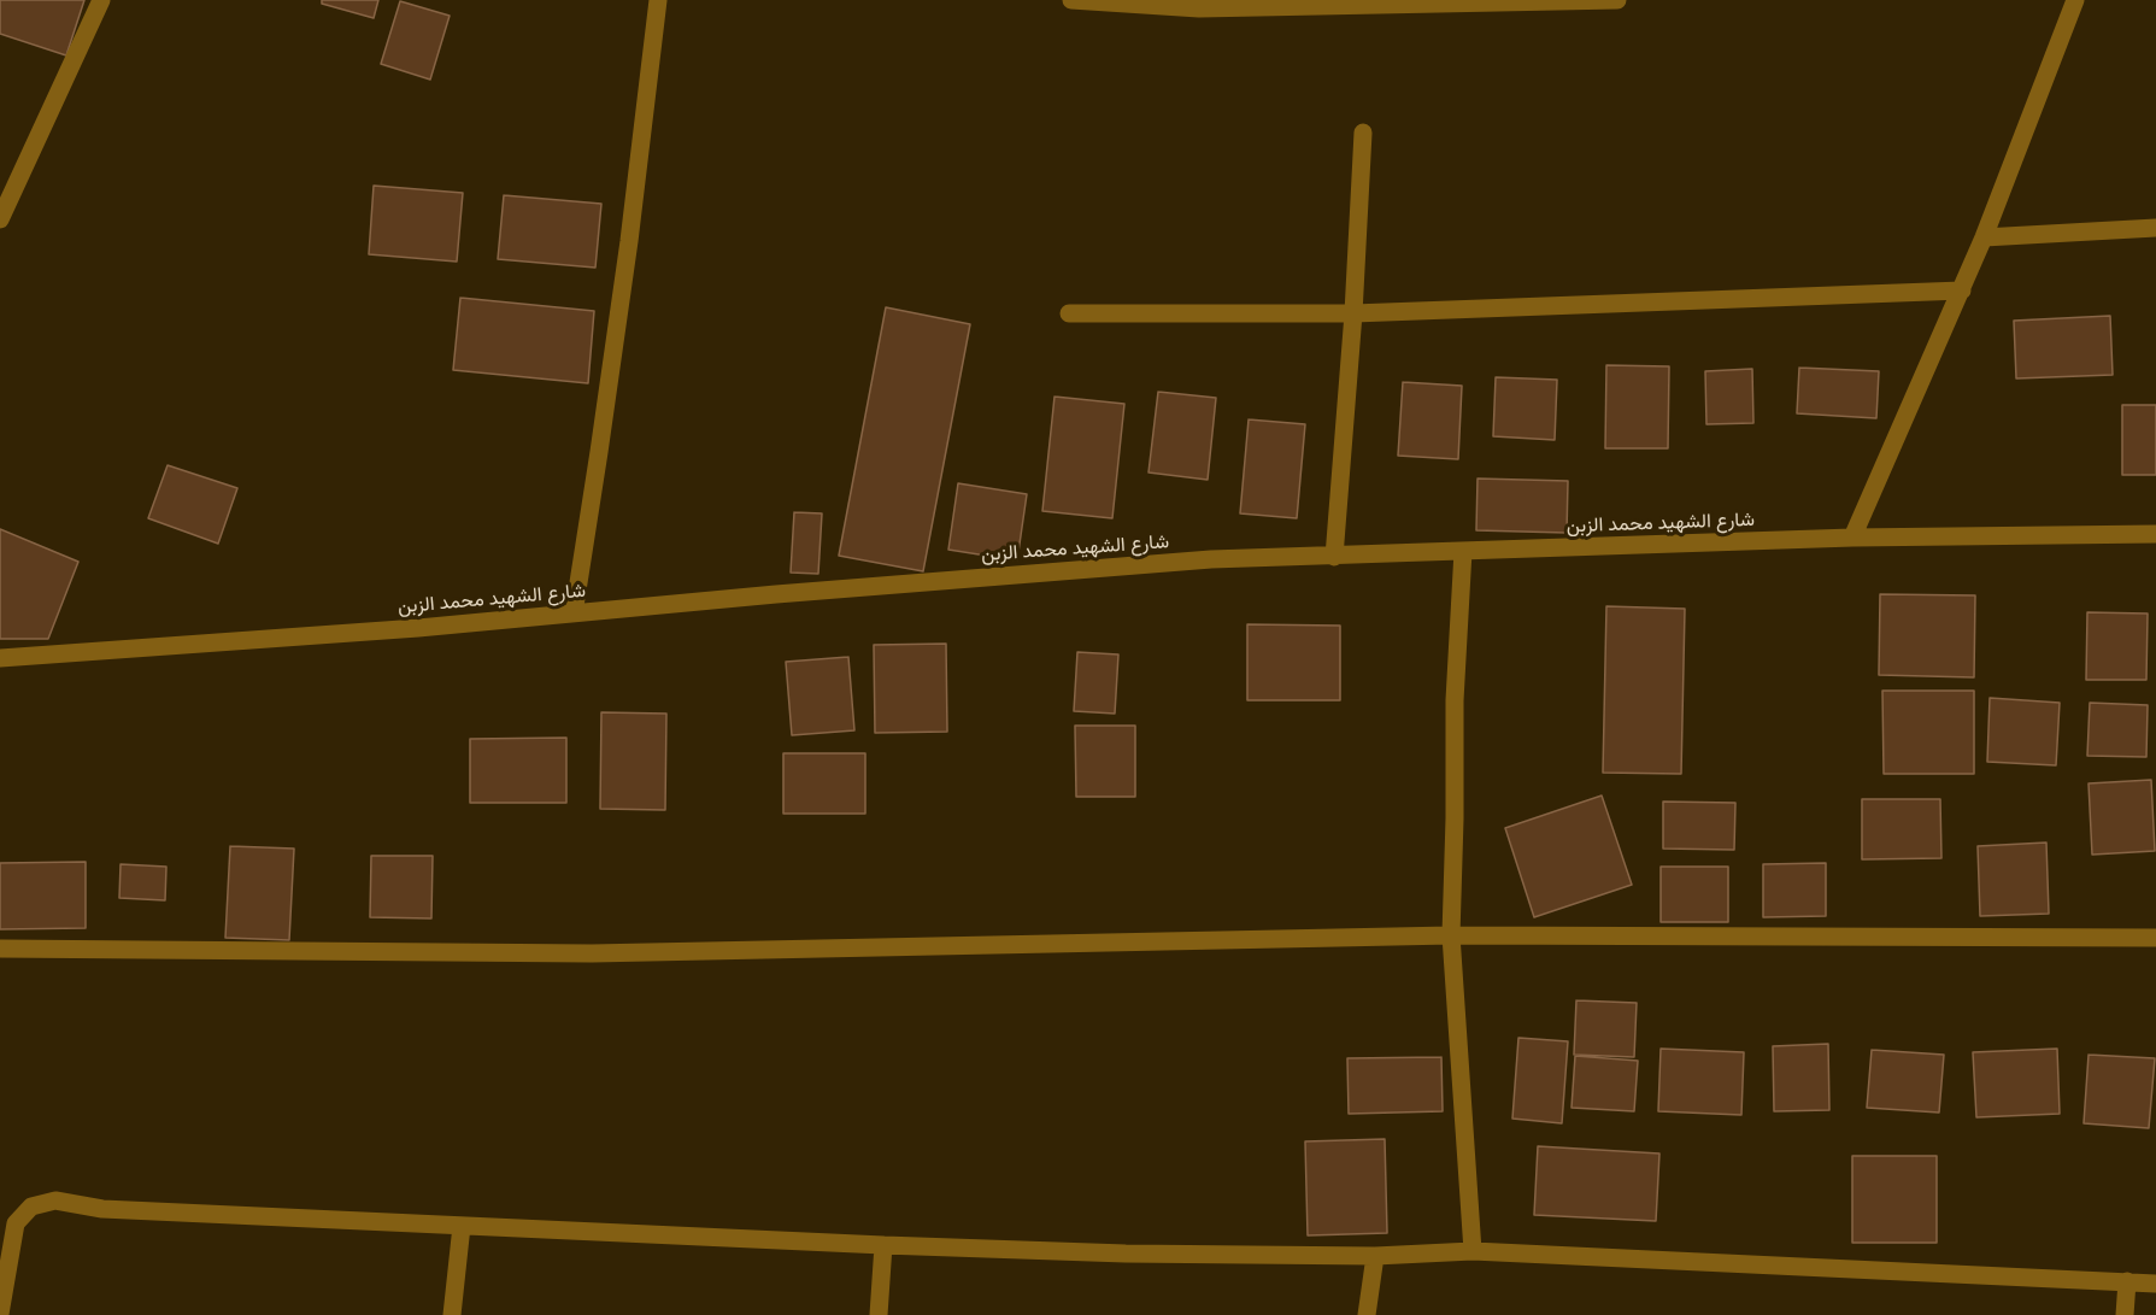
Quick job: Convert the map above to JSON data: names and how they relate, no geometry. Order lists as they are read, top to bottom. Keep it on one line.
{"streets":{"street":["شارع الشهيد محمد الزبن"]}}
